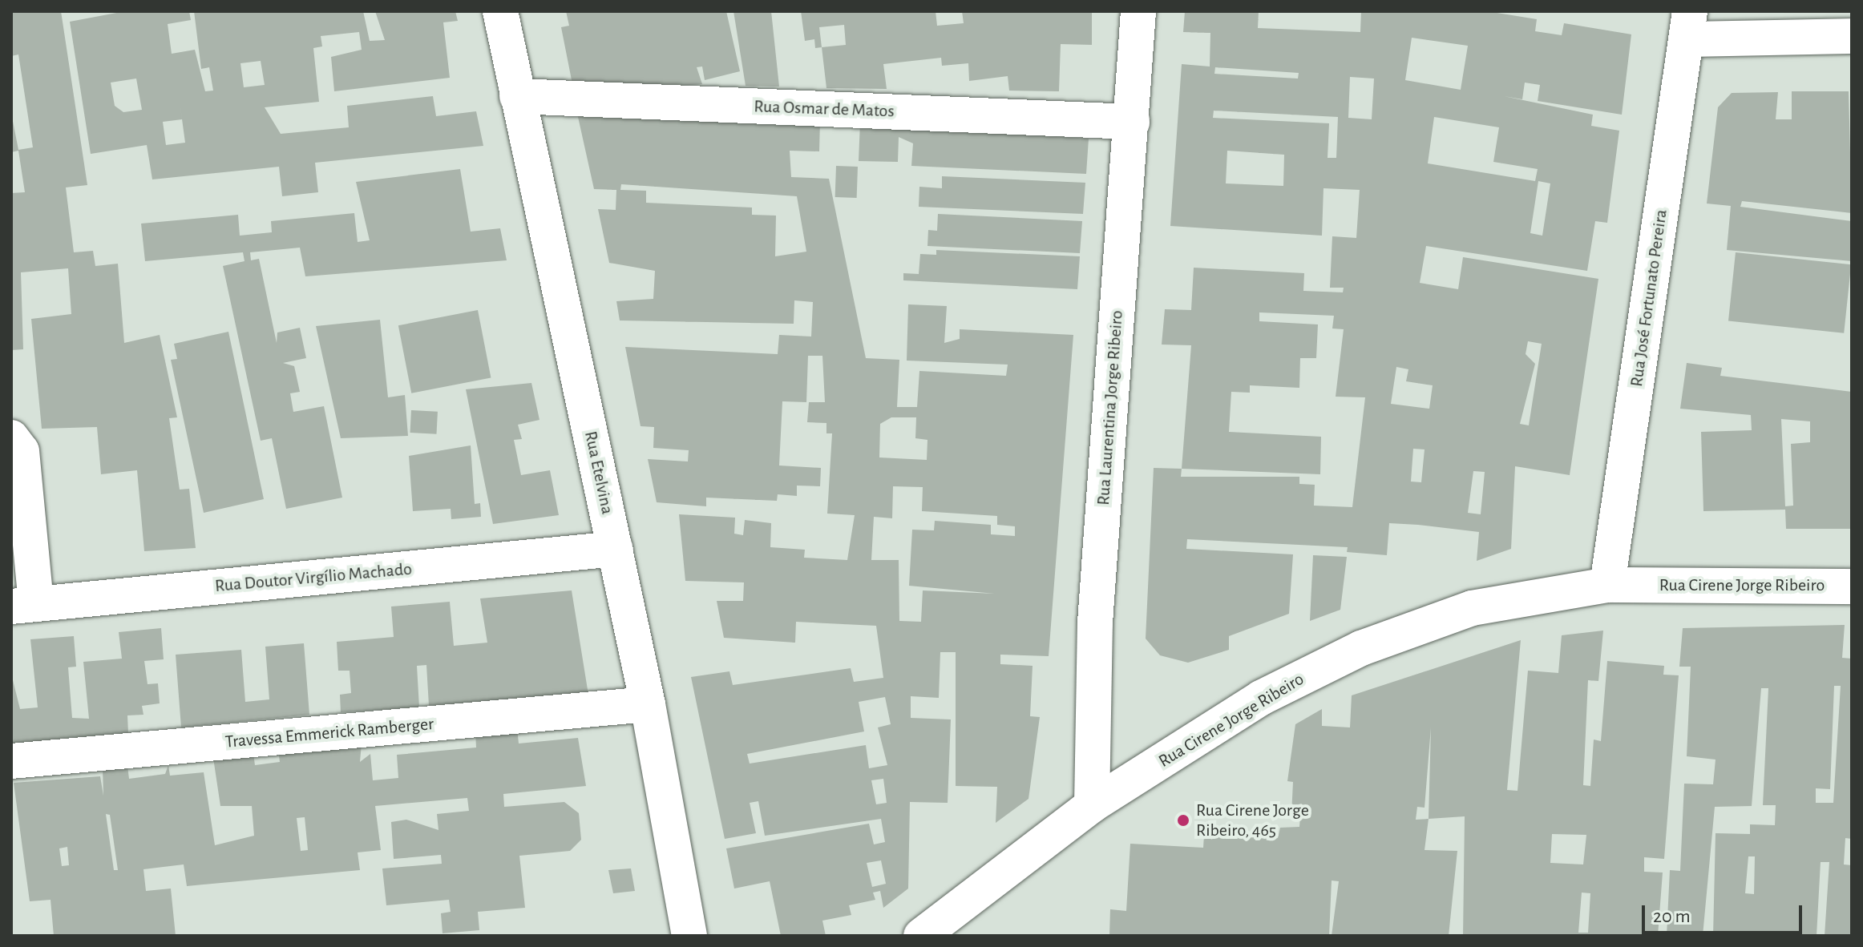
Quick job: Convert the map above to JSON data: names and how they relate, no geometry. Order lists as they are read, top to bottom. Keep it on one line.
{"streets":{"street":["Rua Osmar de Matos","Rua José Fortunato Pereira","Rua Laurentina Jorge Ribeiro","Rua Etelvina","Rua Doutor Virgílio Machado","Rua Cirene Jorge Ribeiro","Travessa Emmerick Ramberger"]},"crossings":[["Rua Osmar de Matos","Rua Laurentina Jorge Ribeiro"],["Rua Osmar de Matos","Rua Etelvina"],["Rua José Fortunato Pereira","Rua Cirene Jorge Ribeiro"],["Rua Laurentina Jorge Ribeiro","Rua Cirene Jorge Ribeiro"],["Rua Etelvina","Rua Doutor Virgílio Machado"],["Rua Etelvina","Travessa Emmerick Ramberger"]],"places":["Rua Cirene Jorge Ribeiro, 465"],"scale_bar":"20 m"}
